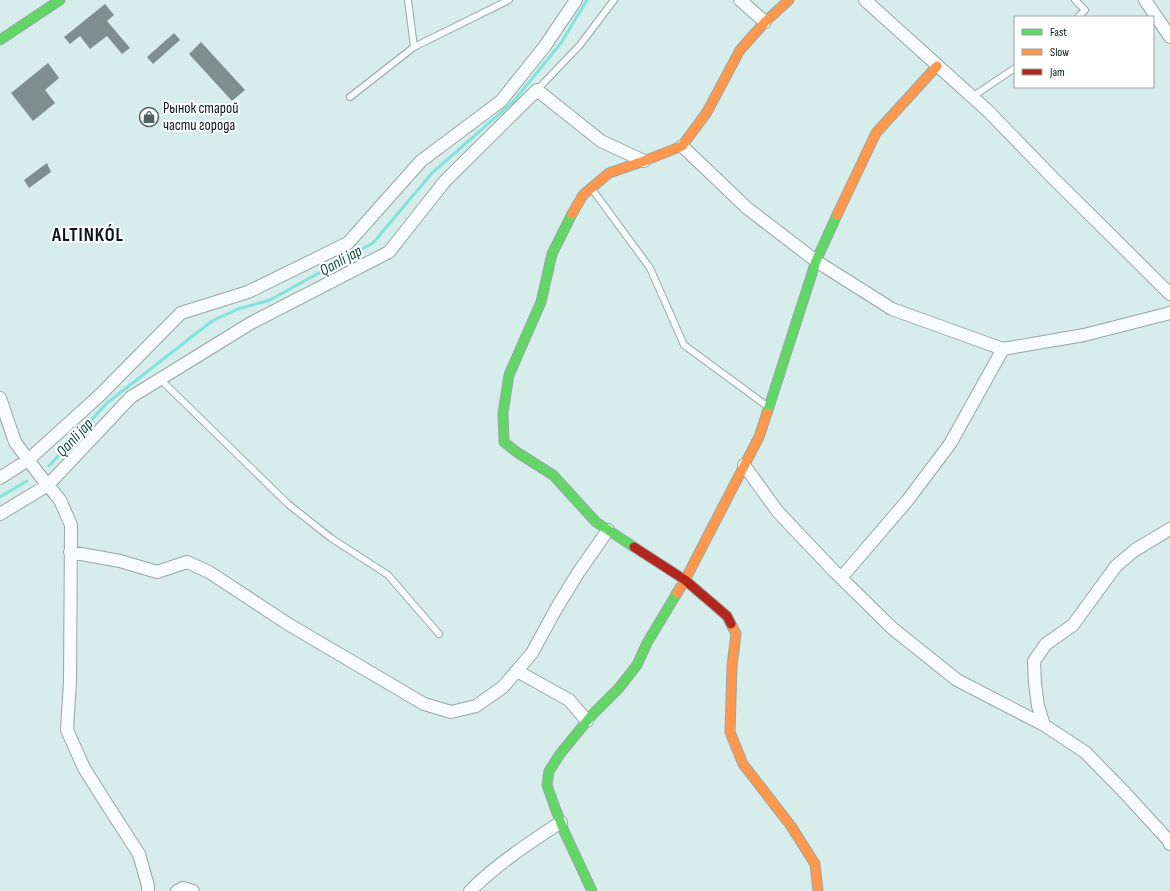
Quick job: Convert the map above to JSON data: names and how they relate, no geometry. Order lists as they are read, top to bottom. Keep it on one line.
{"districts":["ALTINKÓL"],"water":["Qanli jap"],"places":{"shop":["Рынок старой части города"]},"legend":["Fast","Slow","Jam"]}
